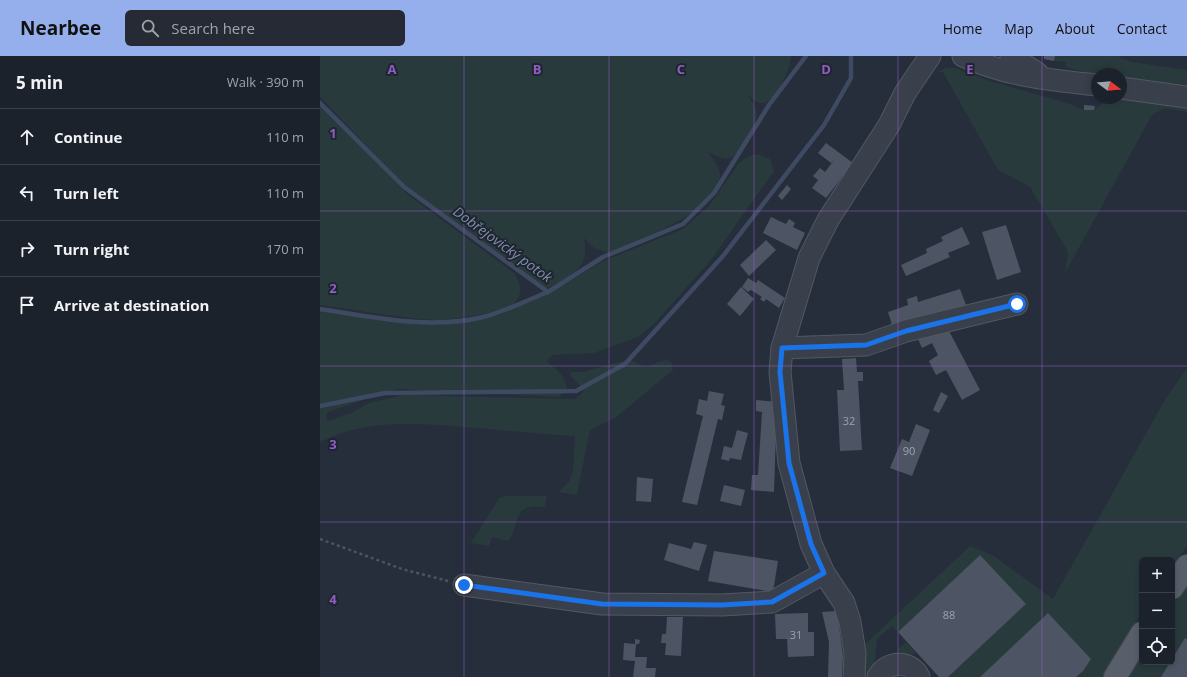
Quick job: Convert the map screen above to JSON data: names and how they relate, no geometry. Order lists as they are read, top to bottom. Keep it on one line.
{"water":["Dobřejovický potok"],"house_numbers":["32","90","88","31"],"north":"right","page":{"header":"Nearbee","search":"Search here","nav":["Home","Map","About","Contact"],"heading":["5 min","Walk · 390 m"],"list":[["Continue","110 m"],["Turn left","110 m"],["Turn right","170 m"],"Arrive at destination"],"map_buttons":["+","−"]},"grid":{"columns":["A","B","C","D","E"],"rows":["1","2","3","4"]}}
